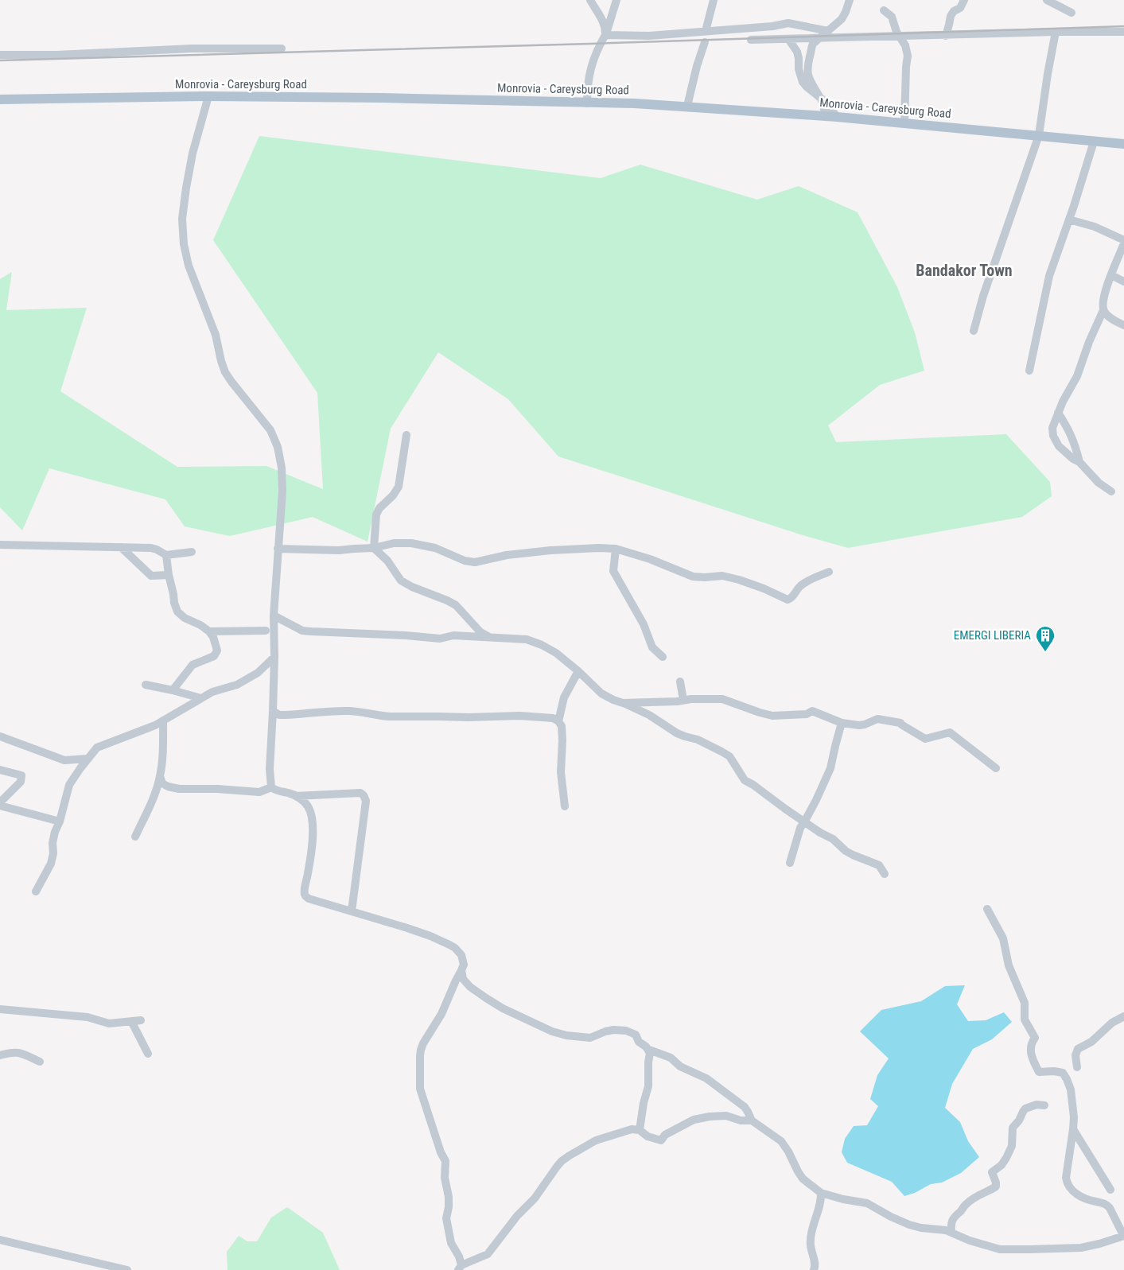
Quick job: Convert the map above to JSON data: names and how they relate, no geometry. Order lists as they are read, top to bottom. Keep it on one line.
{"streets":{"main road":["Monrovia - Careysburg Road"]},"districts":["Bandakor Town"],"places":{"building":["EMERGI LIBERIA"]}}
